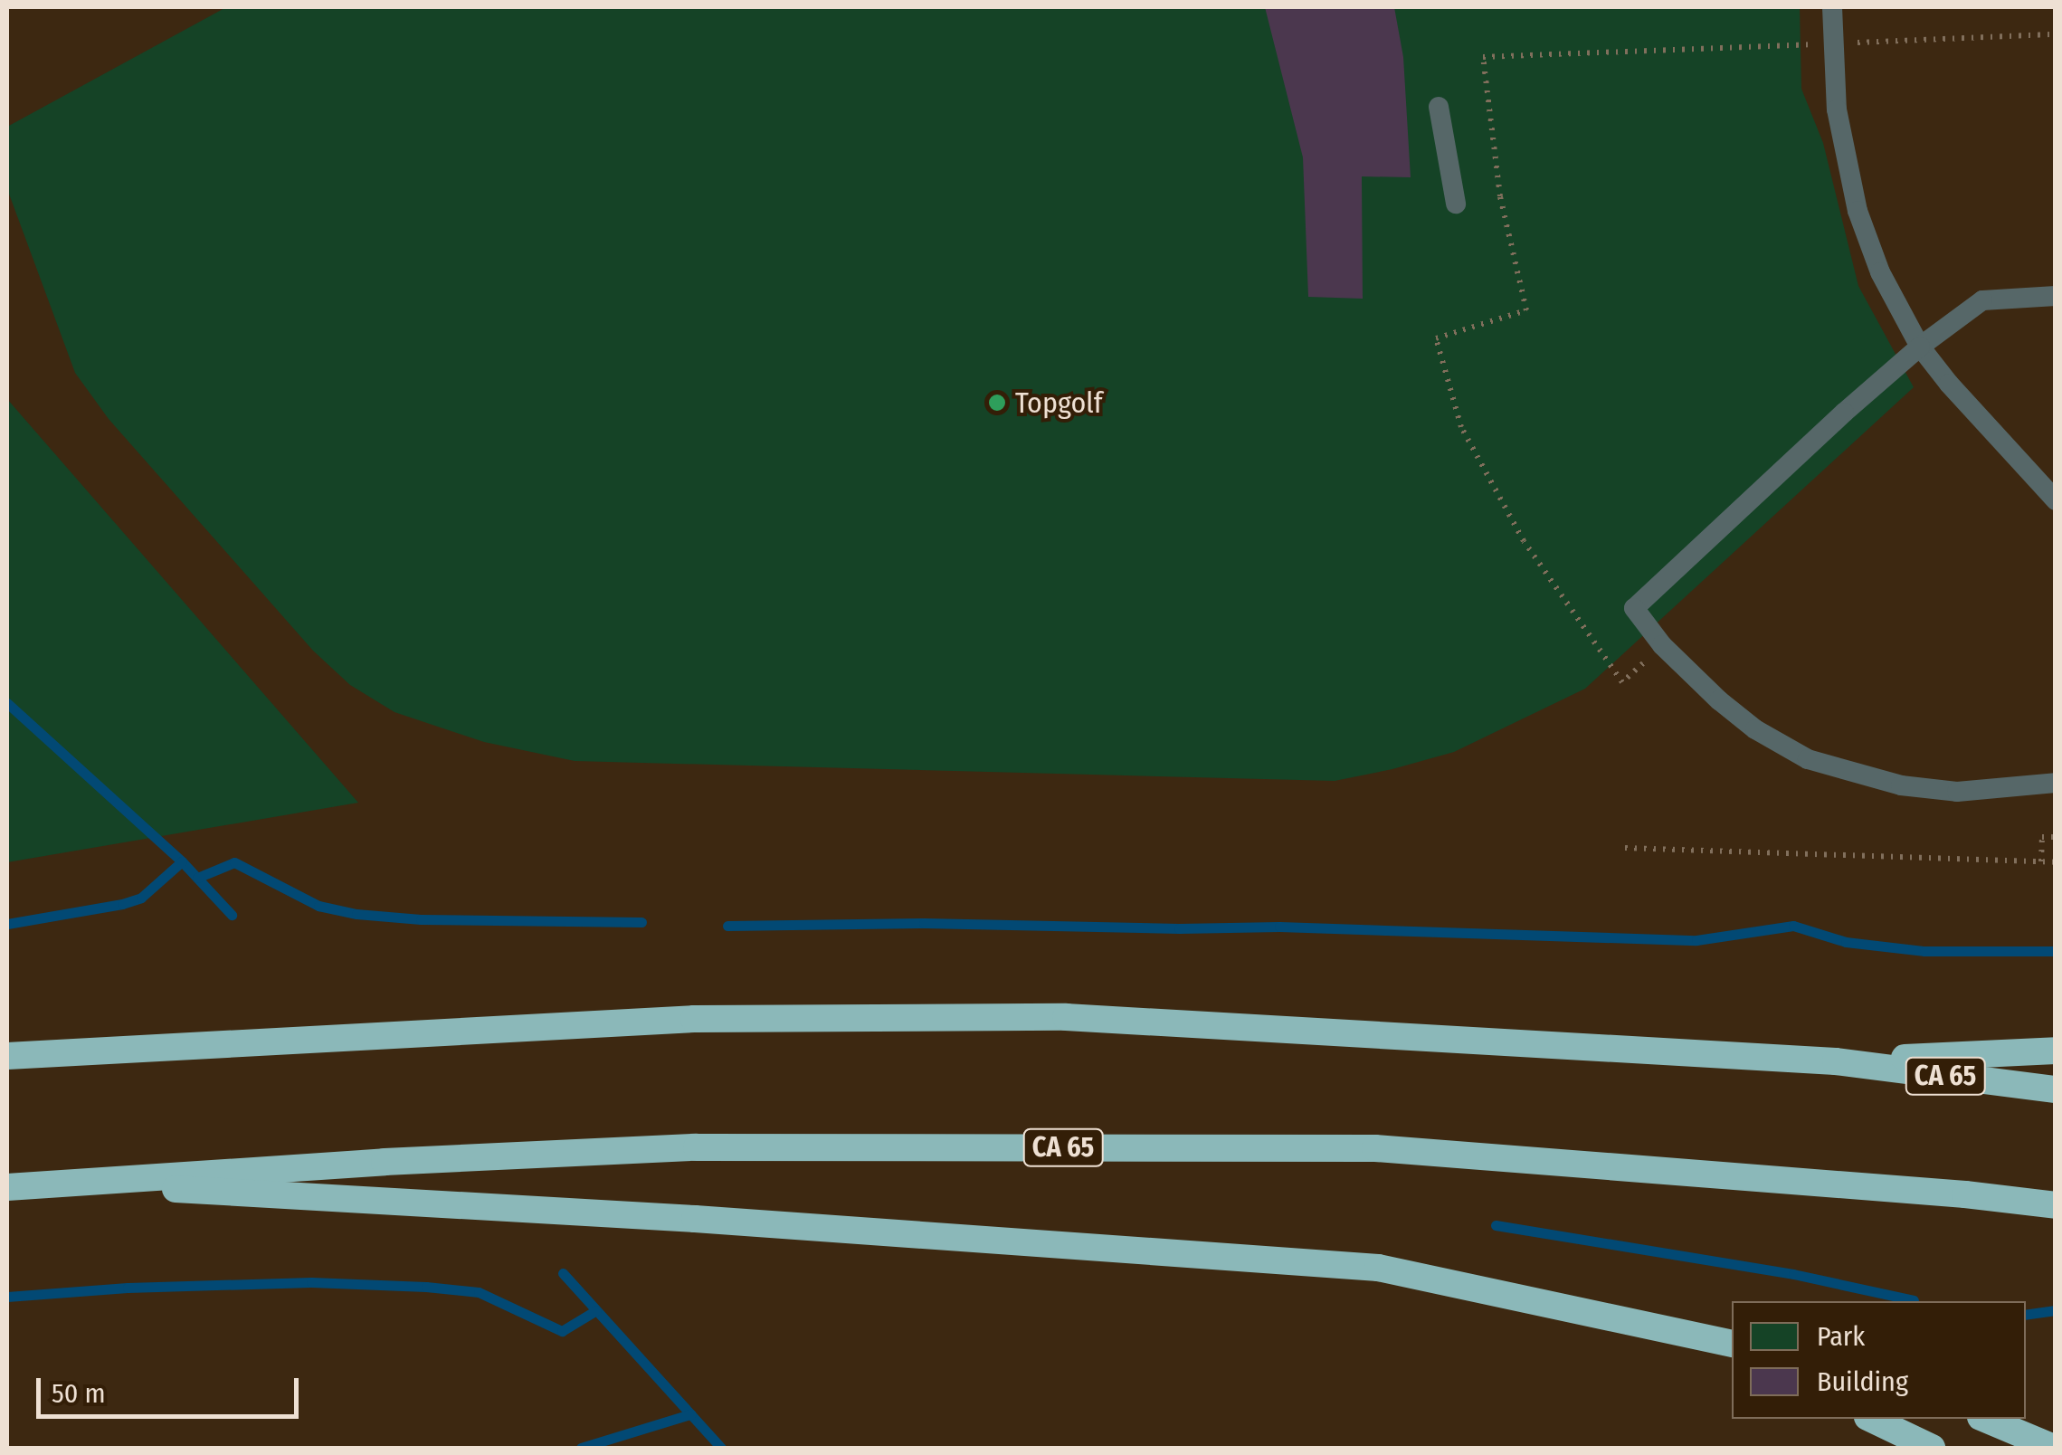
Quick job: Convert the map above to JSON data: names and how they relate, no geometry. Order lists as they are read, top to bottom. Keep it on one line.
{"streets":{"highway":["CA 65"]},"places":["Topgolf"],"legend":["Park","Building"],"scale_bar":"50 m"}
